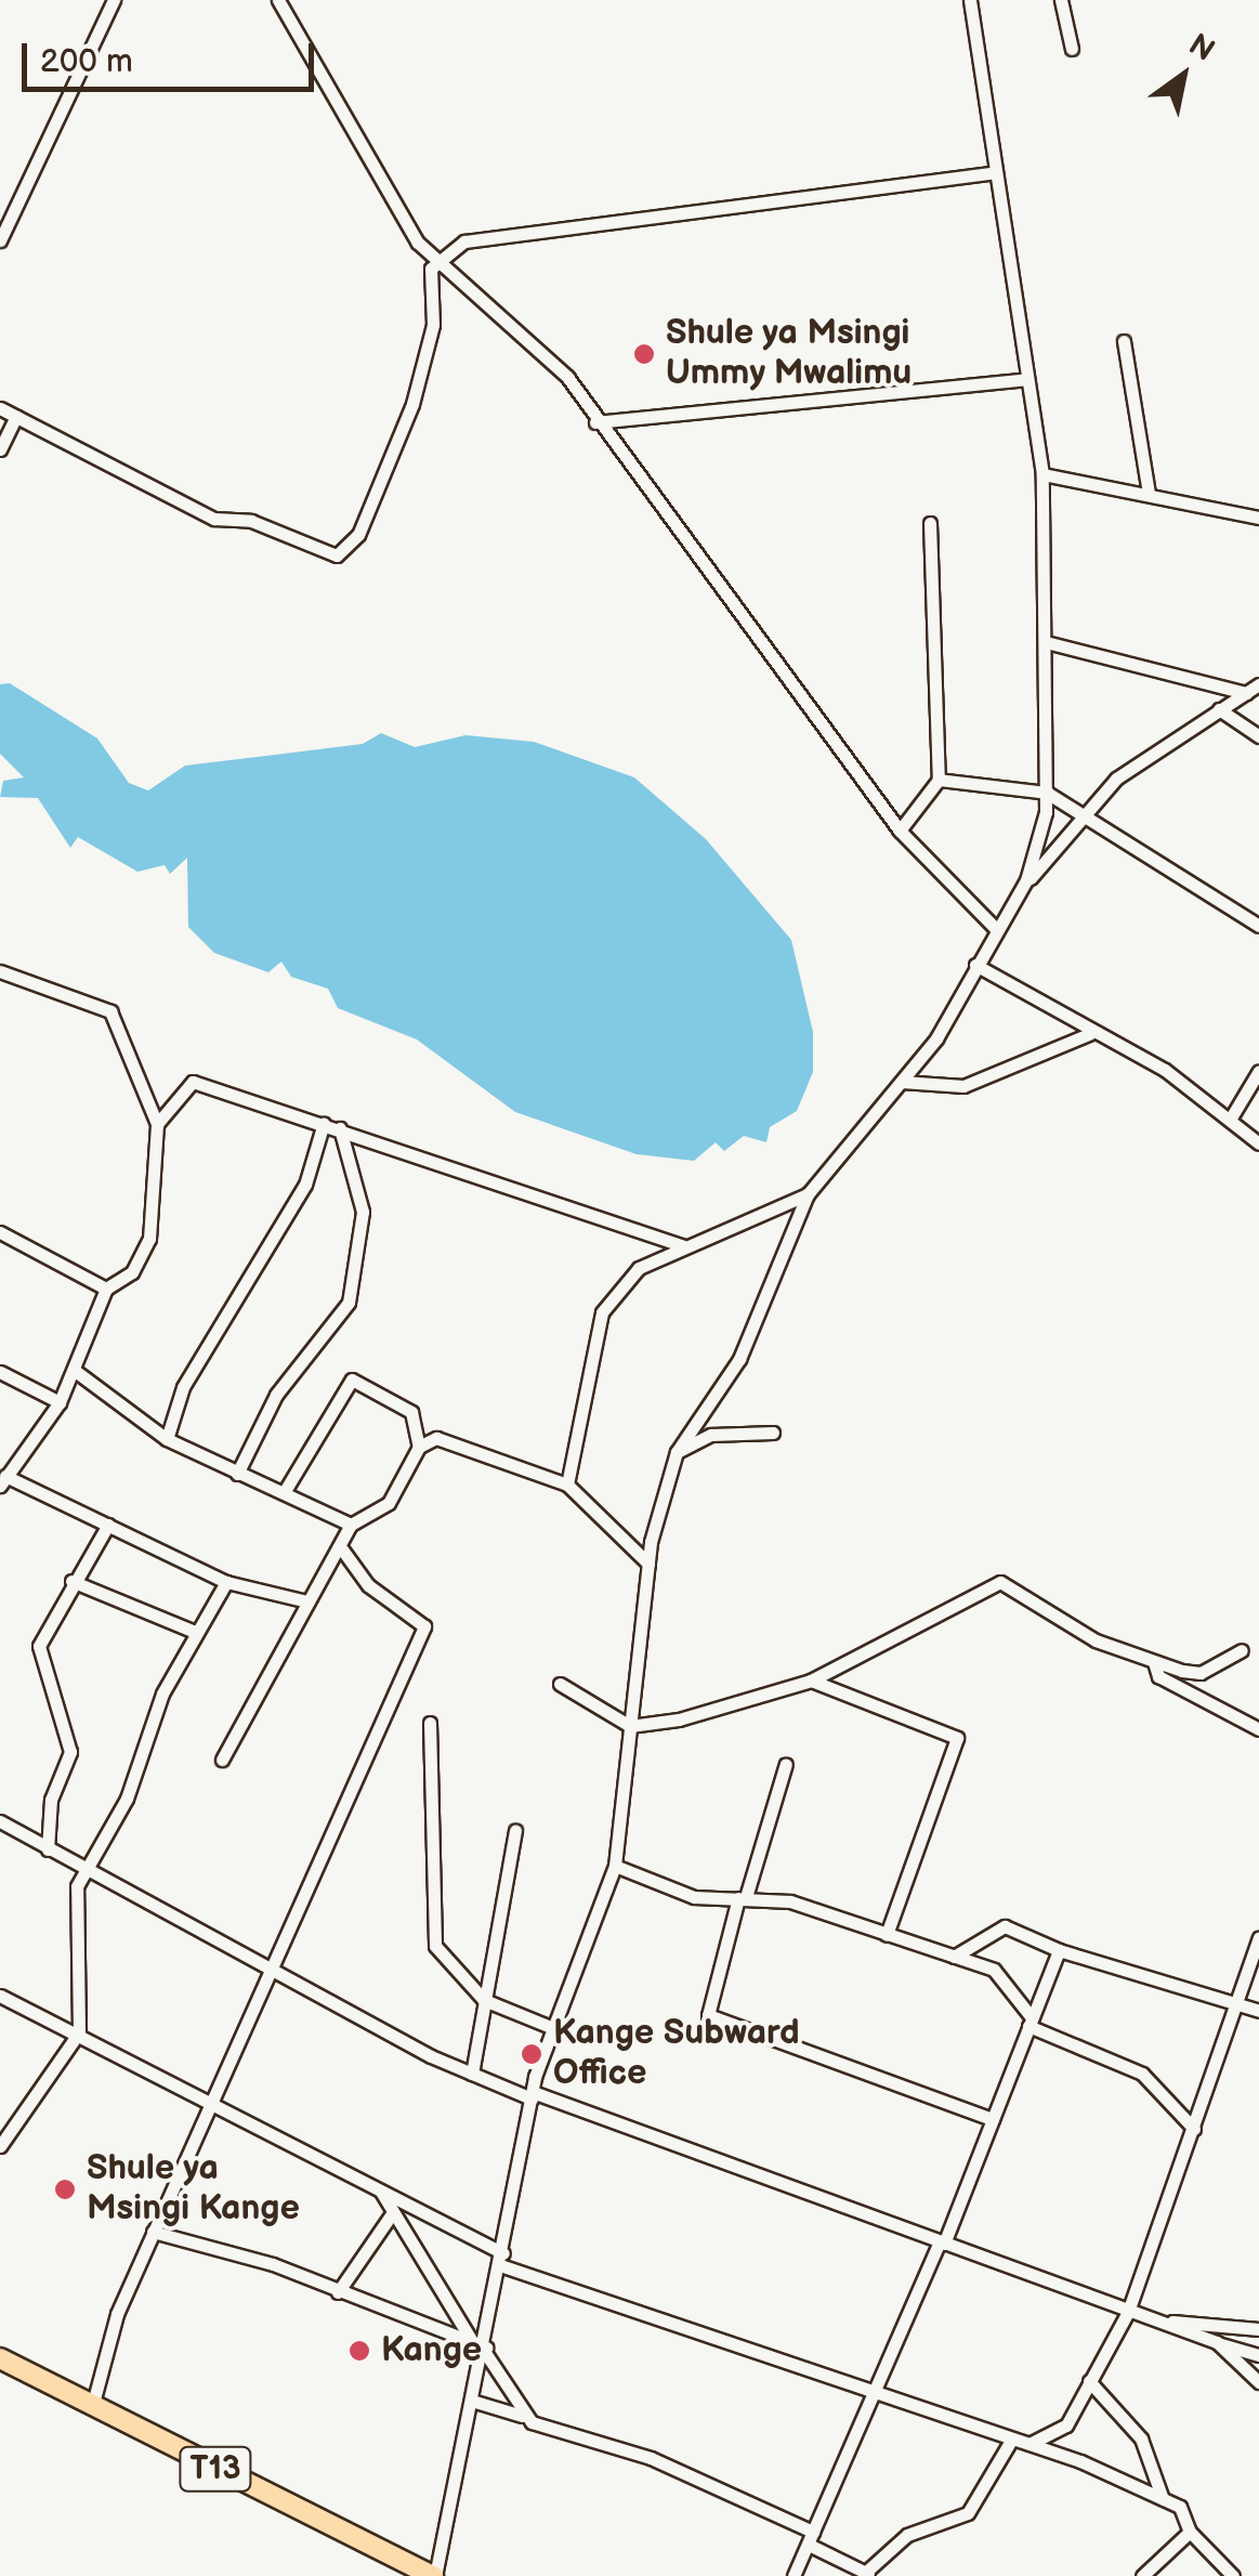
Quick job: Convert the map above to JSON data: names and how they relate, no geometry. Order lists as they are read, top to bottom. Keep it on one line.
{"streets":{"highway":["T13"]},"places":["Shule ya Msingi Ummy Mwalimu","Kange Subward Office","Shule ya Msingi Kange","Kange"],"scale_bar":"200 m","north":"top right"}
